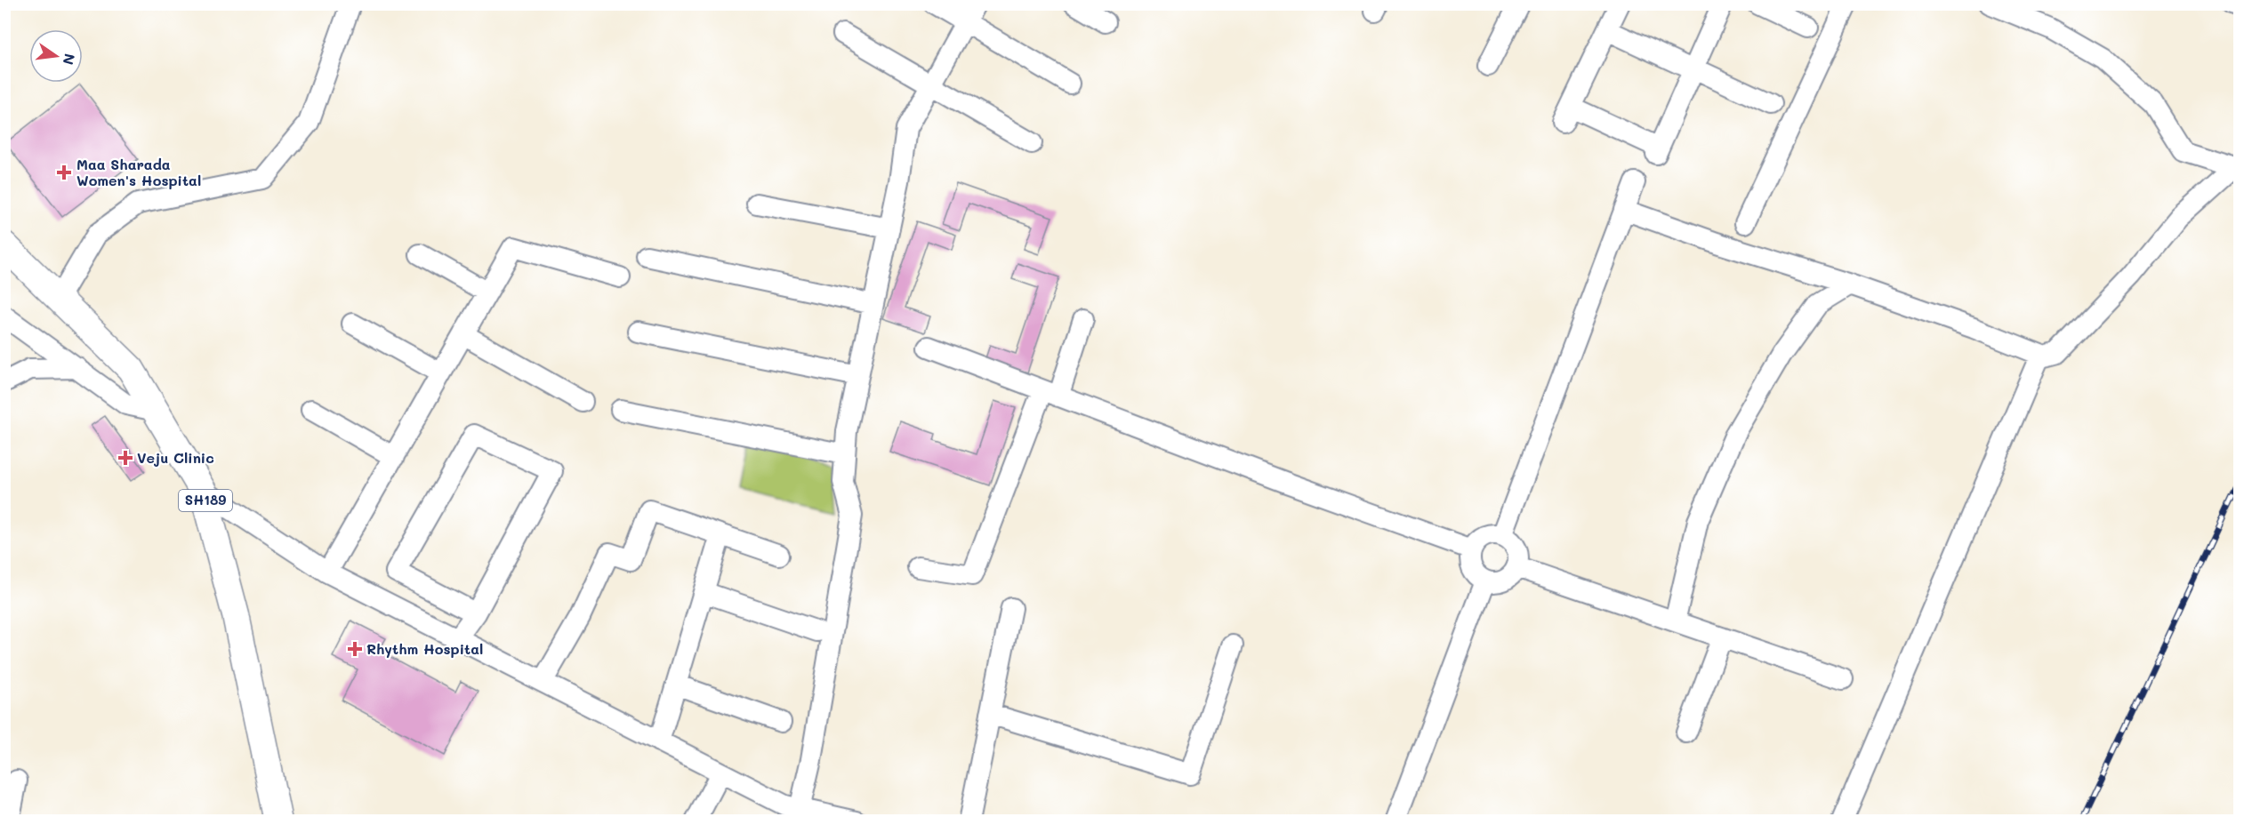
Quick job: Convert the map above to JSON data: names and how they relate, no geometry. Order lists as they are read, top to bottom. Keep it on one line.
{"streets":{"main road":["SH189"]},"places":{"health":["Maa Sharada Women's Hospital","Veju Clinic","Rhythm Hospital"]},"north":"right"}
